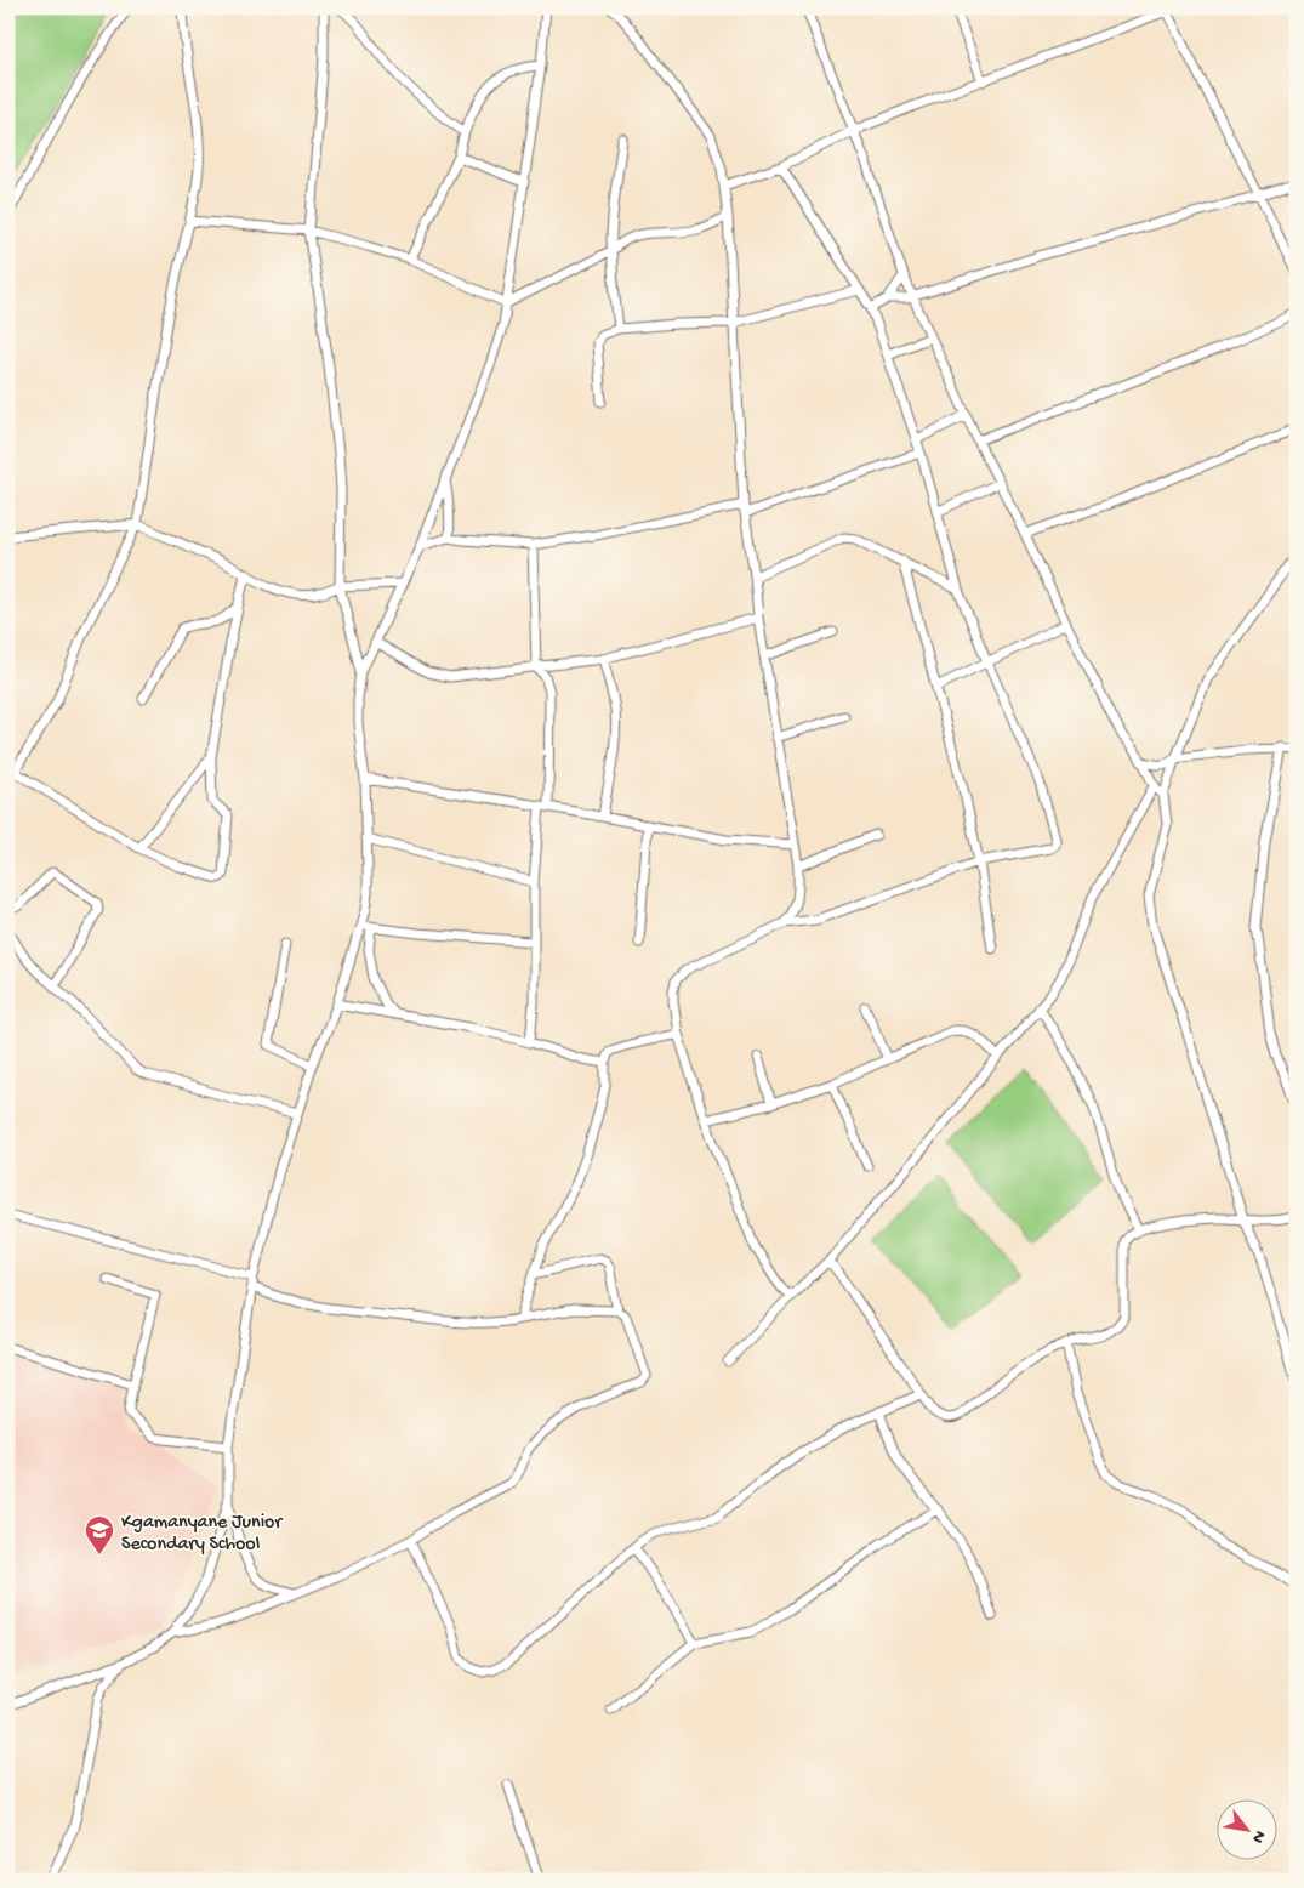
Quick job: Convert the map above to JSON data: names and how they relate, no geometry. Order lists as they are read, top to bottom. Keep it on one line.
{"places":{"school or university":["Kgamanyane Junior Secondary School"]},"north":"bottom right"}
